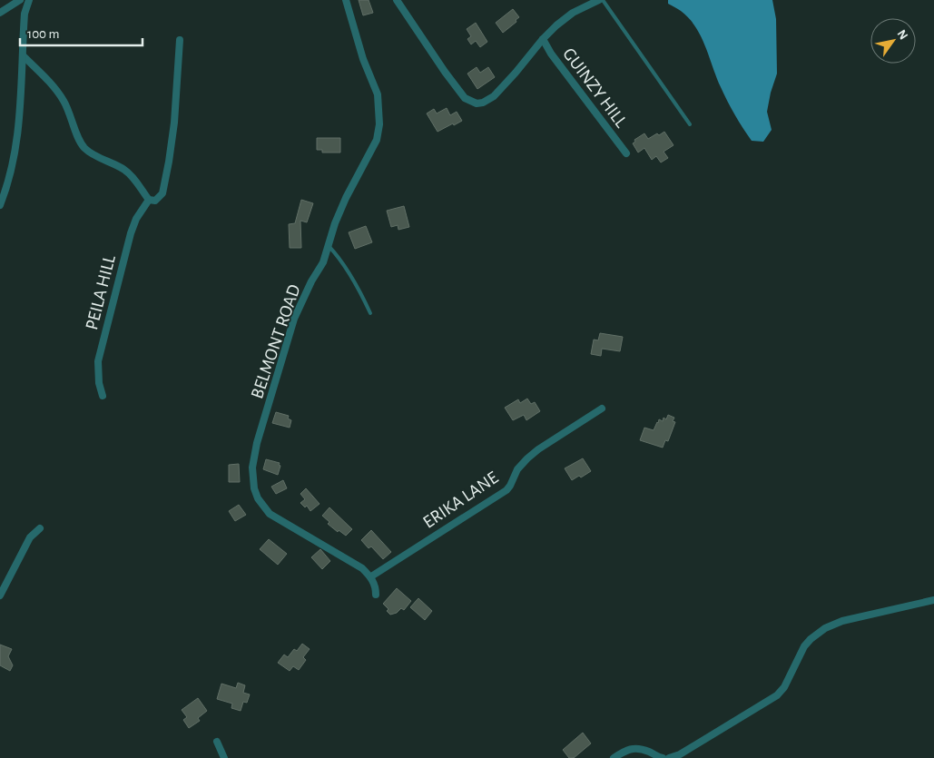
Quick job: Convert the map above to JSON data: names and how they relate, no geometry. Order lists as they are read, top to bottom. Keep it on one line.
{"streets":{"street":["GUINZY HILL","PEILA HILL","BELMONT ROAD","ERIKA LANE"]},"crossings":[["BELMONT ROAD","ERIKA LANE"]],"scale_bar":"100 m","north":"top right"}
